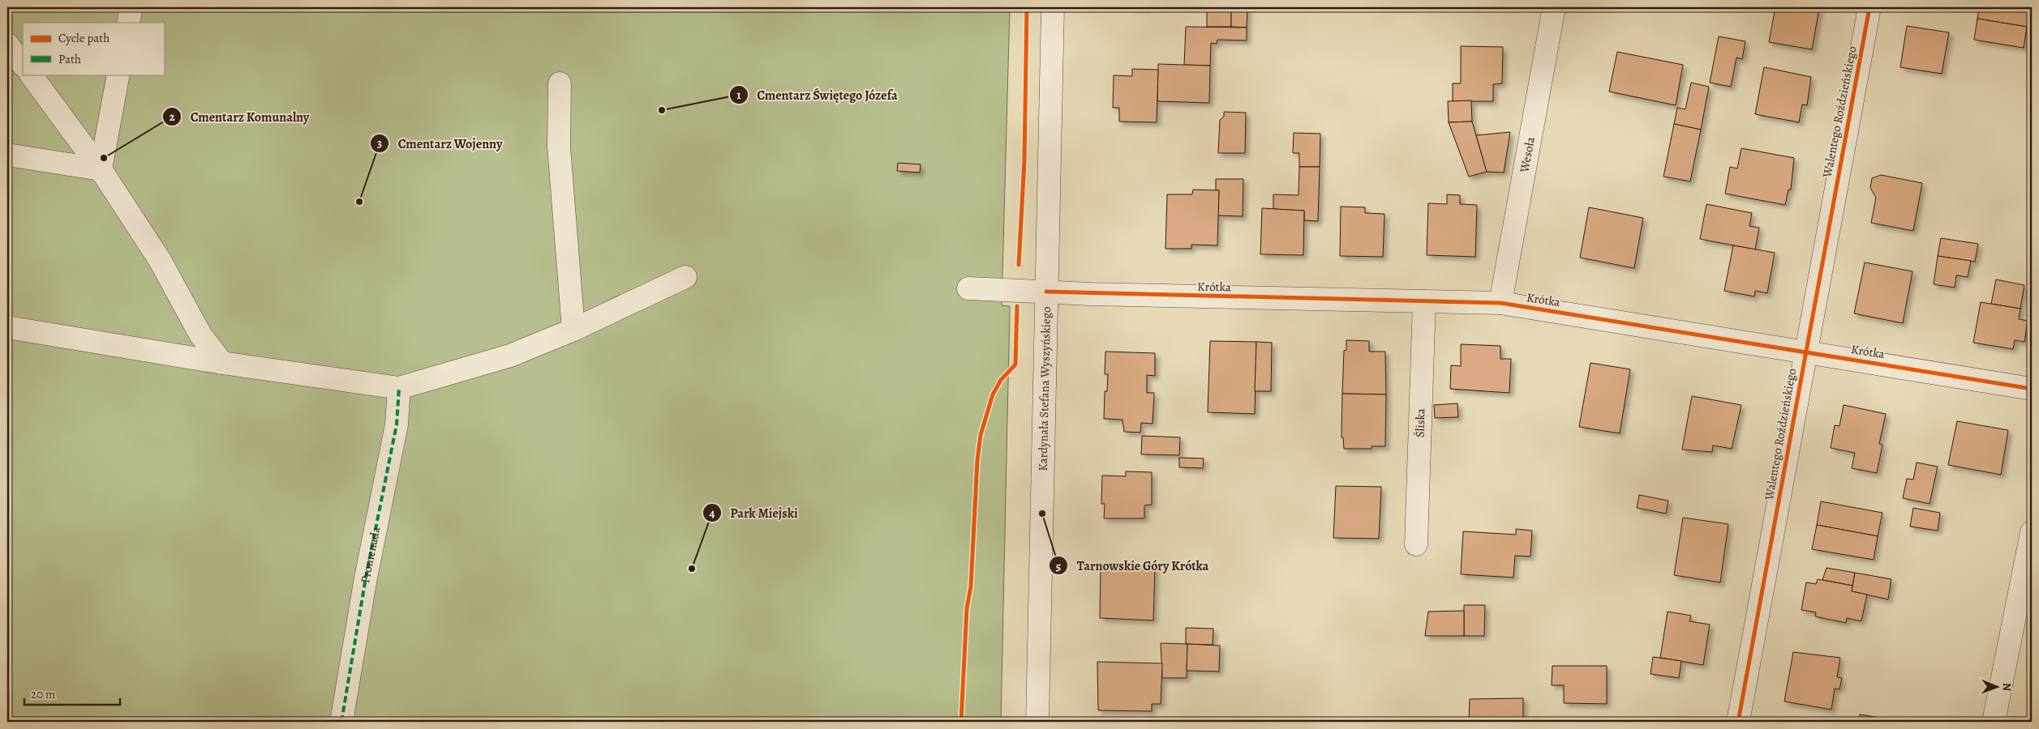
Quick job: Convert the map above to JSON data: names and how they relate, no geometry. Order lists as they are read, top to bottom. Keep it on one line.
{"streets":{"street":["Walentego Roździeńskiego","Wesoła","Krótka","Kardynała Stefana Wyszyńskiego","Śliska","Promenada"]},"crossings":[["Walentego Roździeńskiego","Krótka"],["Wesoła","Krótka"],["Krótka","Kardynała Stefana Wyszyńskiego"],["Krótka","Śliska"]],"places":["Cmentarz Świętego Józefa","Cmentarz Komunalny","Cmentarz Wojenny","Tarnowskie Góry Krótka","Park Miejski"],"legend":["Cycle path","Path"],"scale_bar":"20 m","north":"right"}
